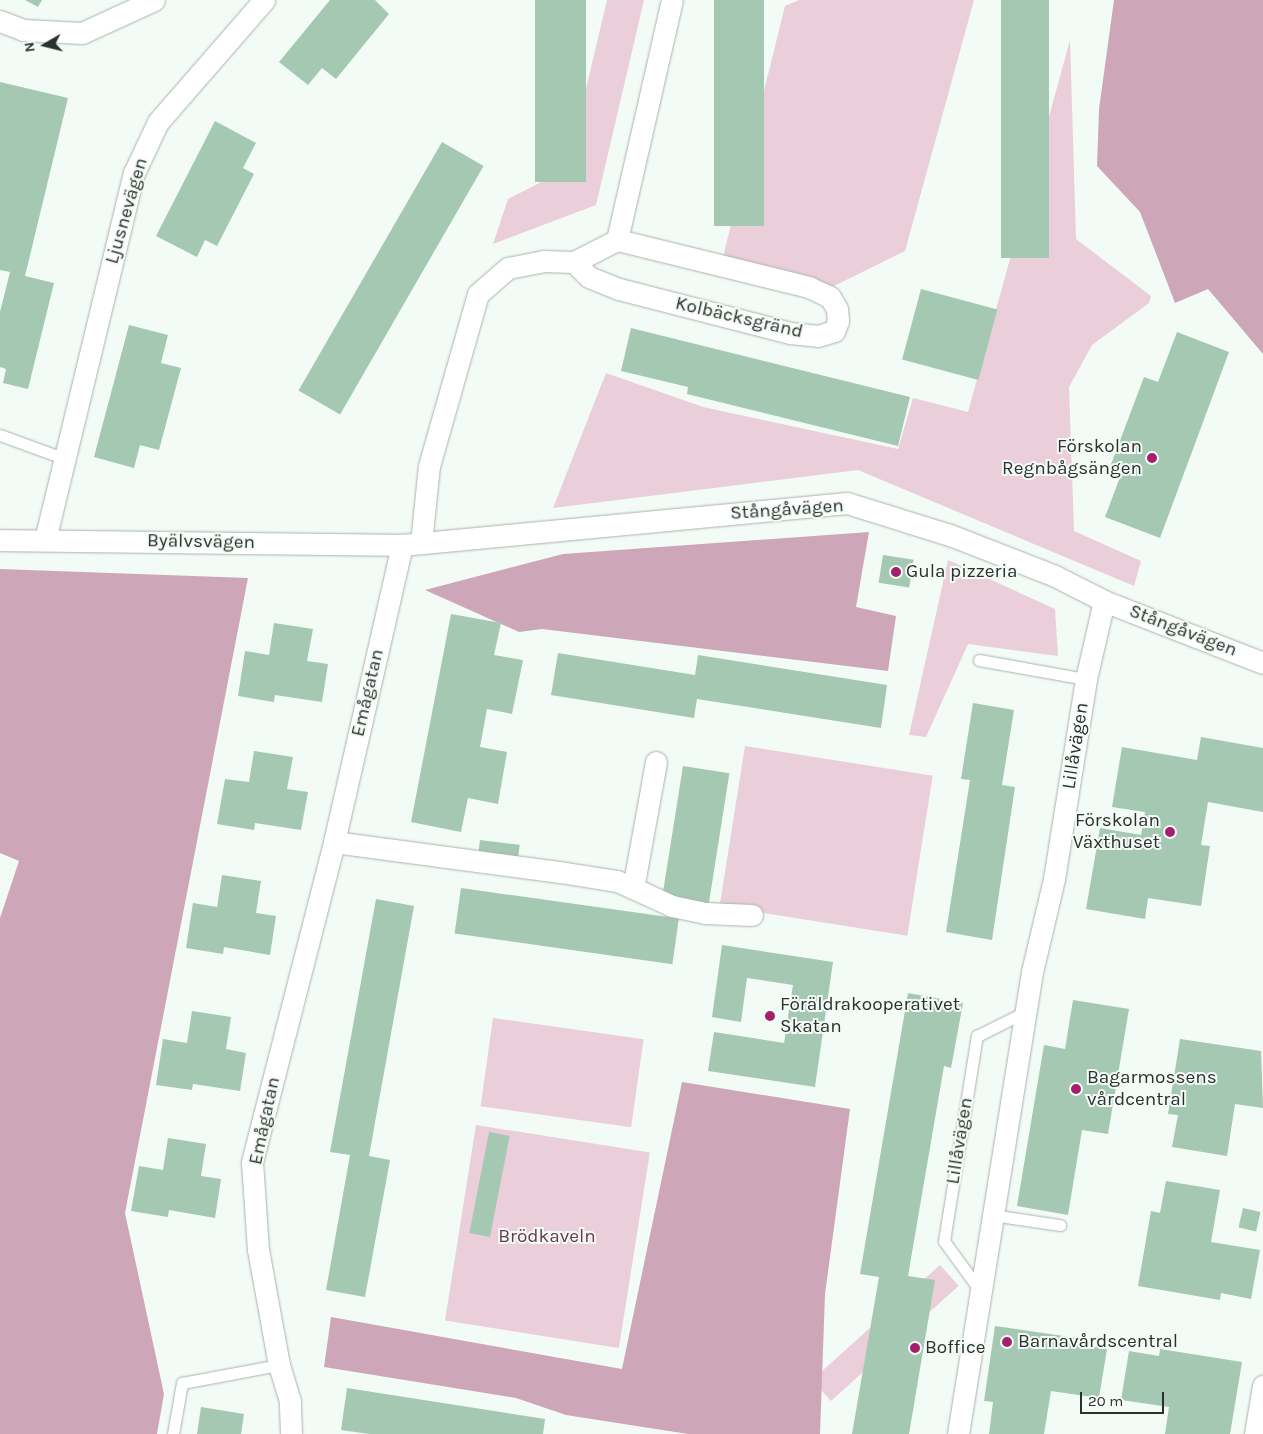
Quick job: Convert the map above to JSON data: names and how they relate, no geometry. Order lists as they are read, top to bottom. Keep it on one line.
{"streets":{"street":["Ljusnevägen","Kolbäcksgränd","Stångåvägen","Byälvsvägen","Emågatan","Lillåvägen"]},"crossings":[["Ljusnevägen","Byälvsvägen"],["Stångåvägen","Byälvsvägen"],["Stångåvägen","Emågatan"],["Stångåvägen","Lillåvägen"],["Byälvsvägen","Emågatan"]],"parks":["Brödkaveln"],"places":["Förskolan Regnbågsängen","Gula pizzeria","Förskolan Växthuset","Föräldrakooperativet Skatan","Bagarmossens vårdcentral","Barnavårdscentral","Boffice"],"scale_bar":"20 m","north":"left"}
